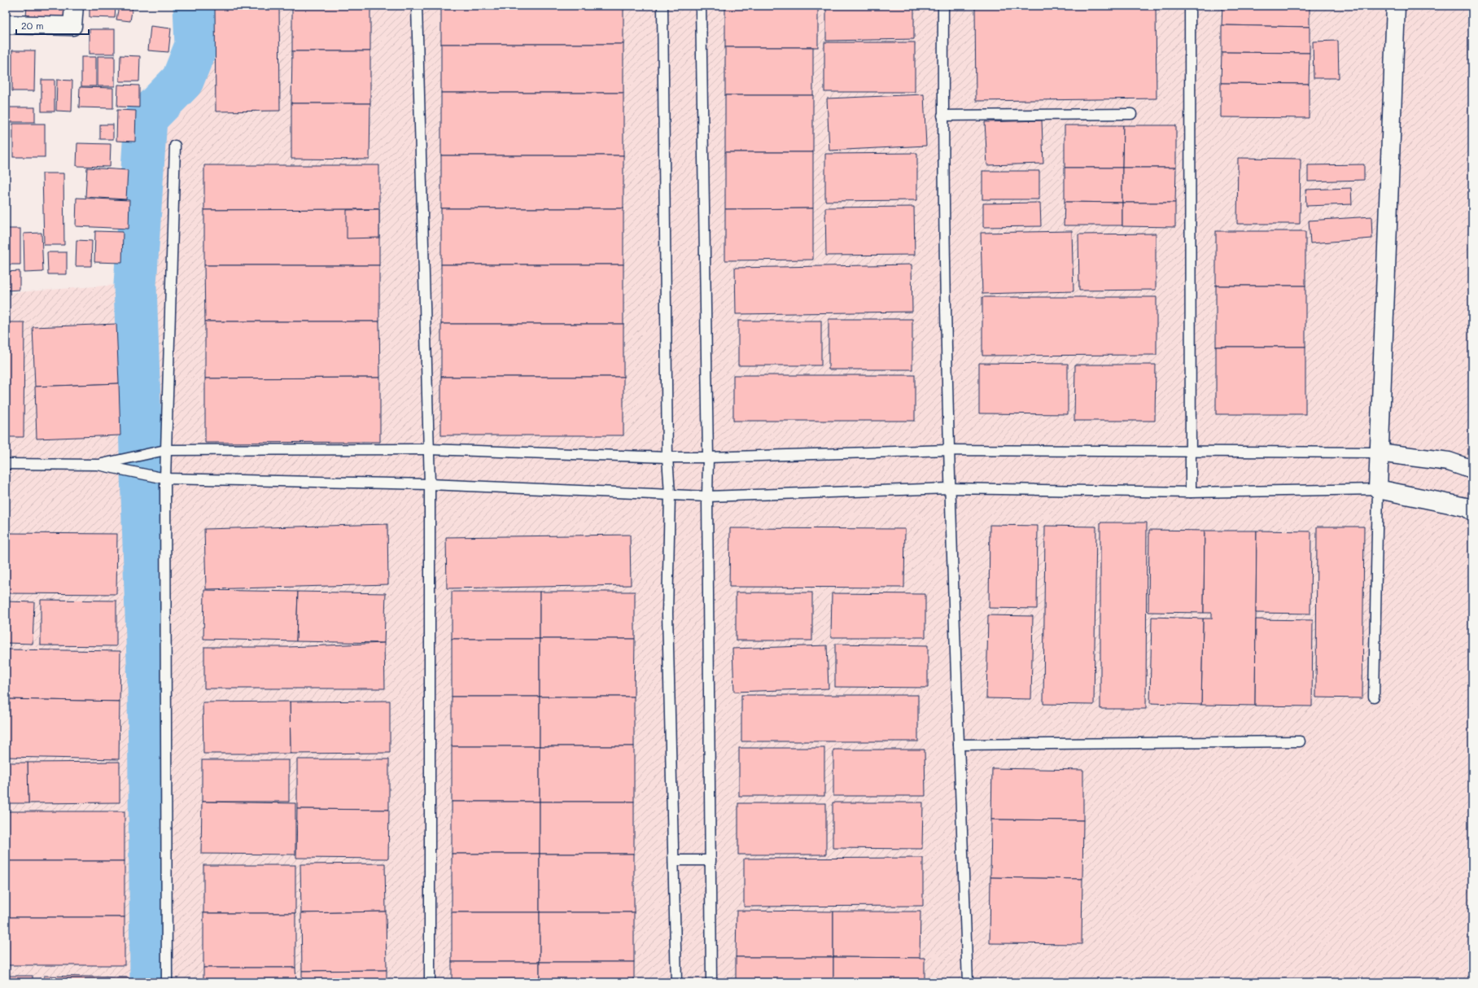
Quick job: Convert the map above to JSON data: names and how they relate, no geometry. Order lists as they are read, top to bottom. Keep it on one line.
{"scale_bar":"20 m"}
